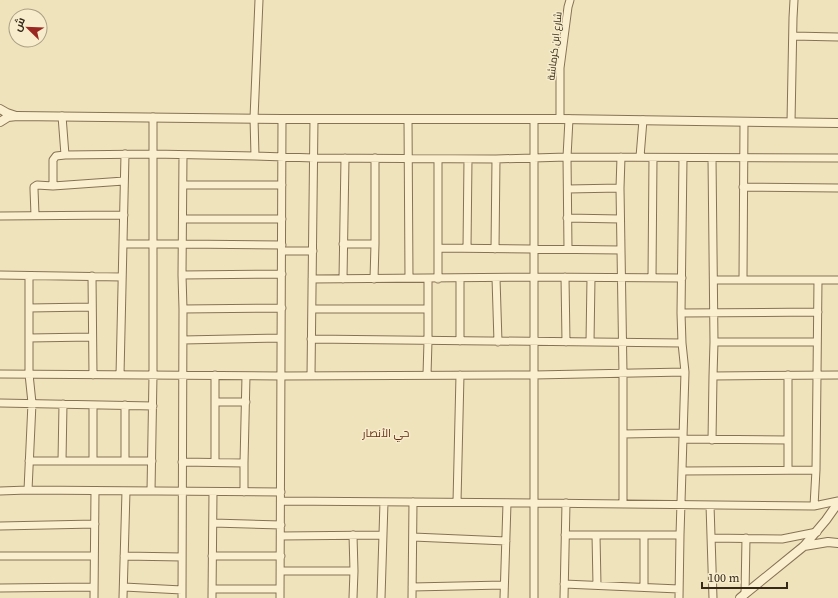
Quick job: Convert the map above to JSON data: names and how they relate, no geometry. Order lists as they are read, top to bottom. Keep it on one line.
{"streets":{"street":["شارع ابن كرماشة"]},"districts":["حي الأنصار"],"scale_bar":"100 m","north":"top left"}
